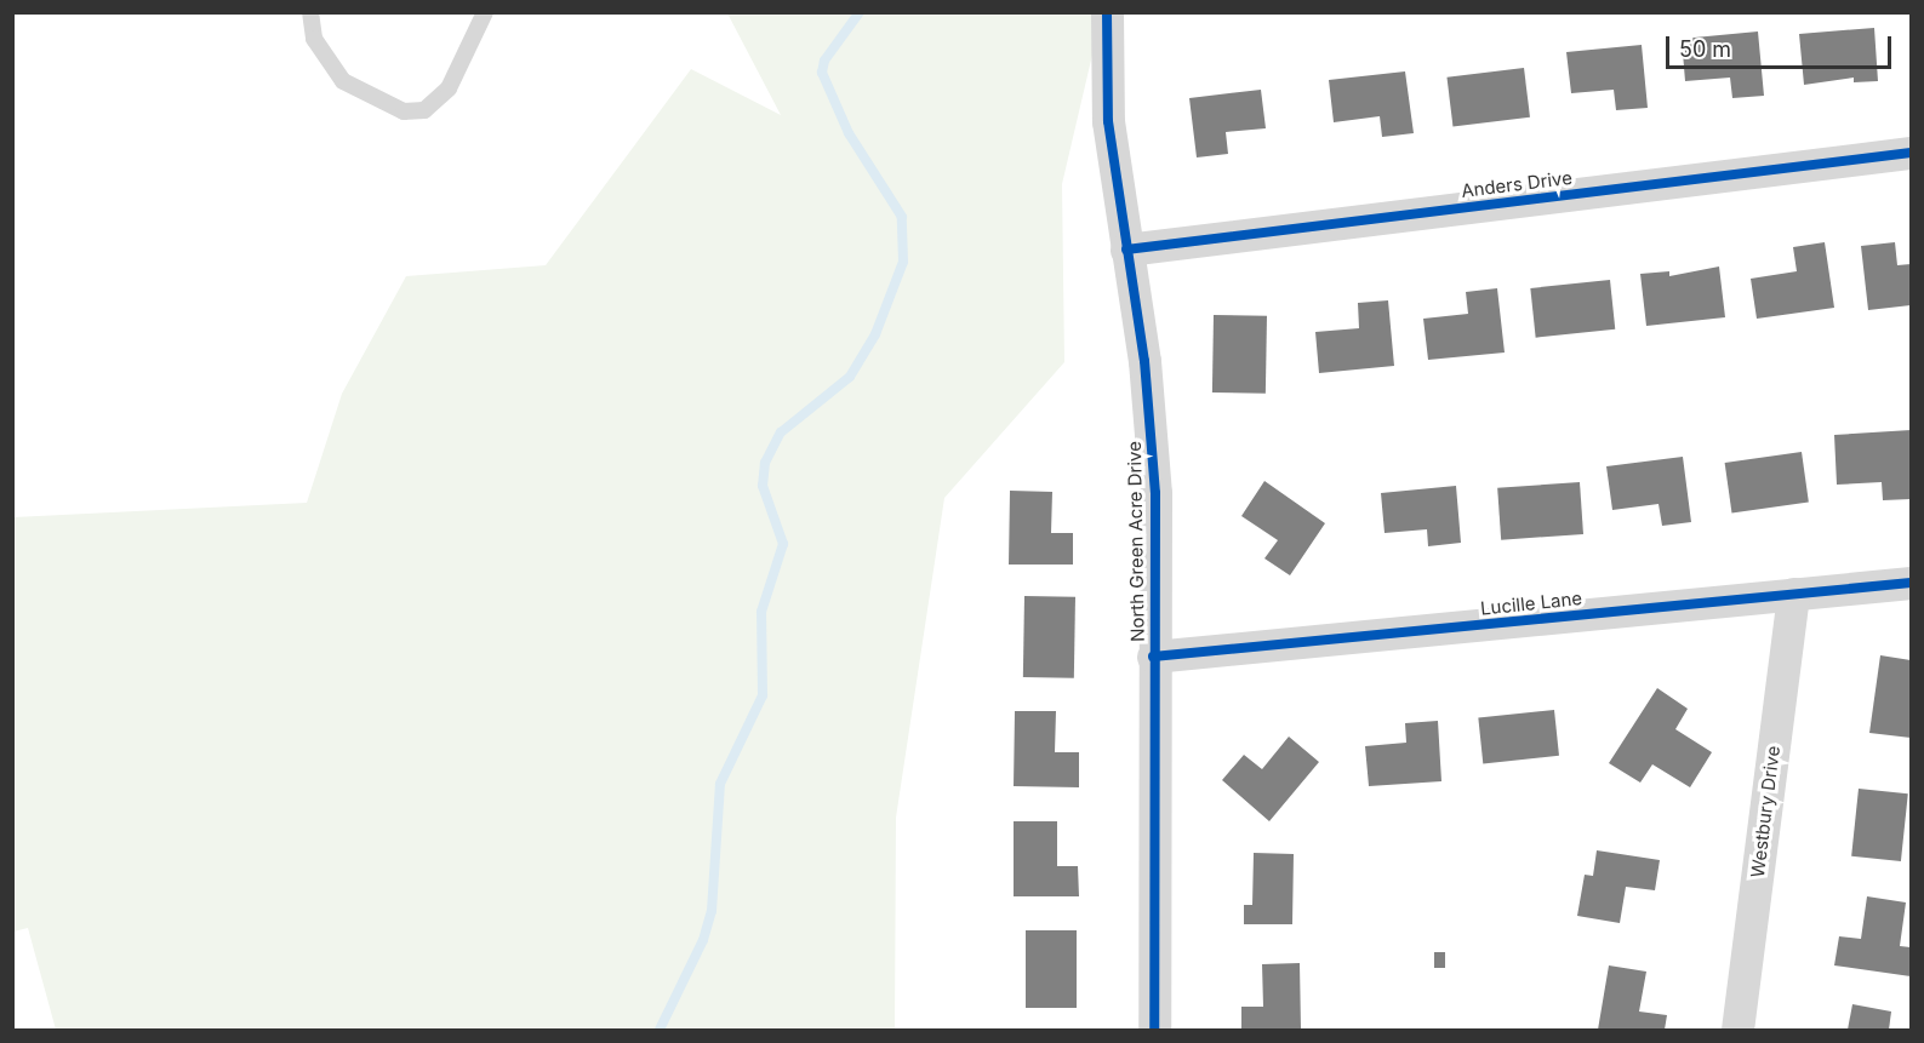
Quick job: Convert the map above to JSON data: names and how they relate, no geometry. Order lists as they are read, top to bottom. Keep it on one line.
{"streets":{"street":["Anders Drive","North Green Acre Drive","Lucille Lane","Westbury Drive"]},"crossings":[["Anders Drive","North Green Acre Drive"],["North Green Acre Drive","Lucille Lane"],["Lucille Lane","Westbury Drive"]],"scale_bar":"50 m"}
